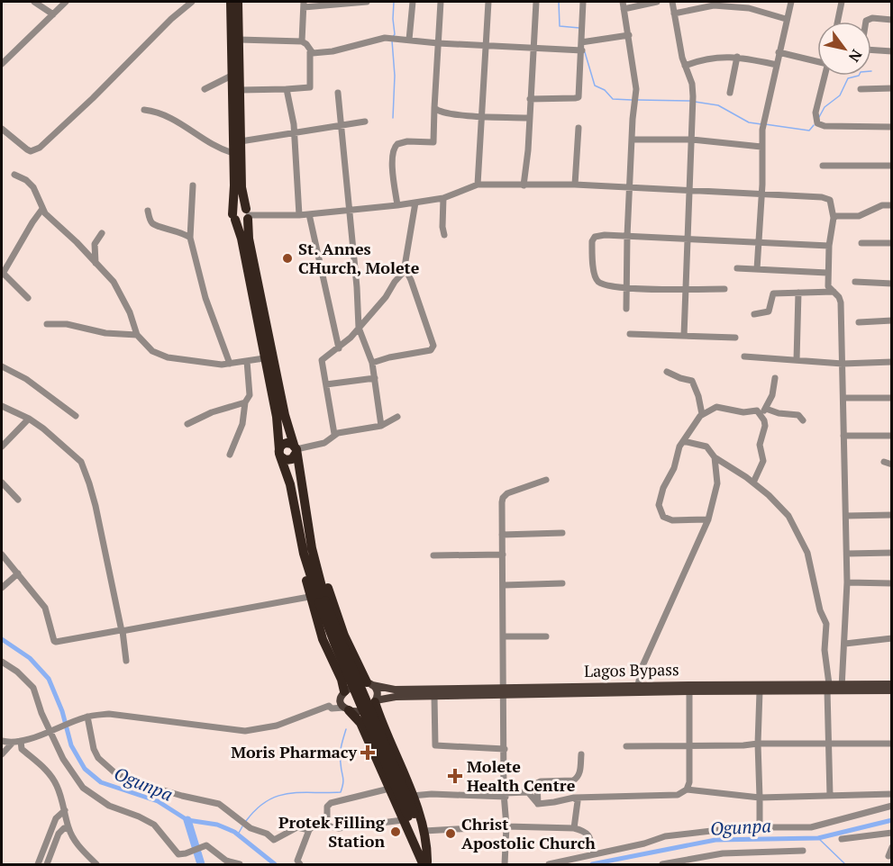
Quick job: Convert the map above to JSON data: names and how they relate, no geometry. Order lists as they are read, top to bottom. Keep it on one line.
{"streets":{"main road":["Lagos Bypass"]},"water":["Ogunpa"],"places":{"other":["St. Annes CHurch, Molete","Protek Filling Station","Christ Apostolic Church"],"health":["Moris Pharmacy","Molete Health Centre"]},"north":"bottom right"}
